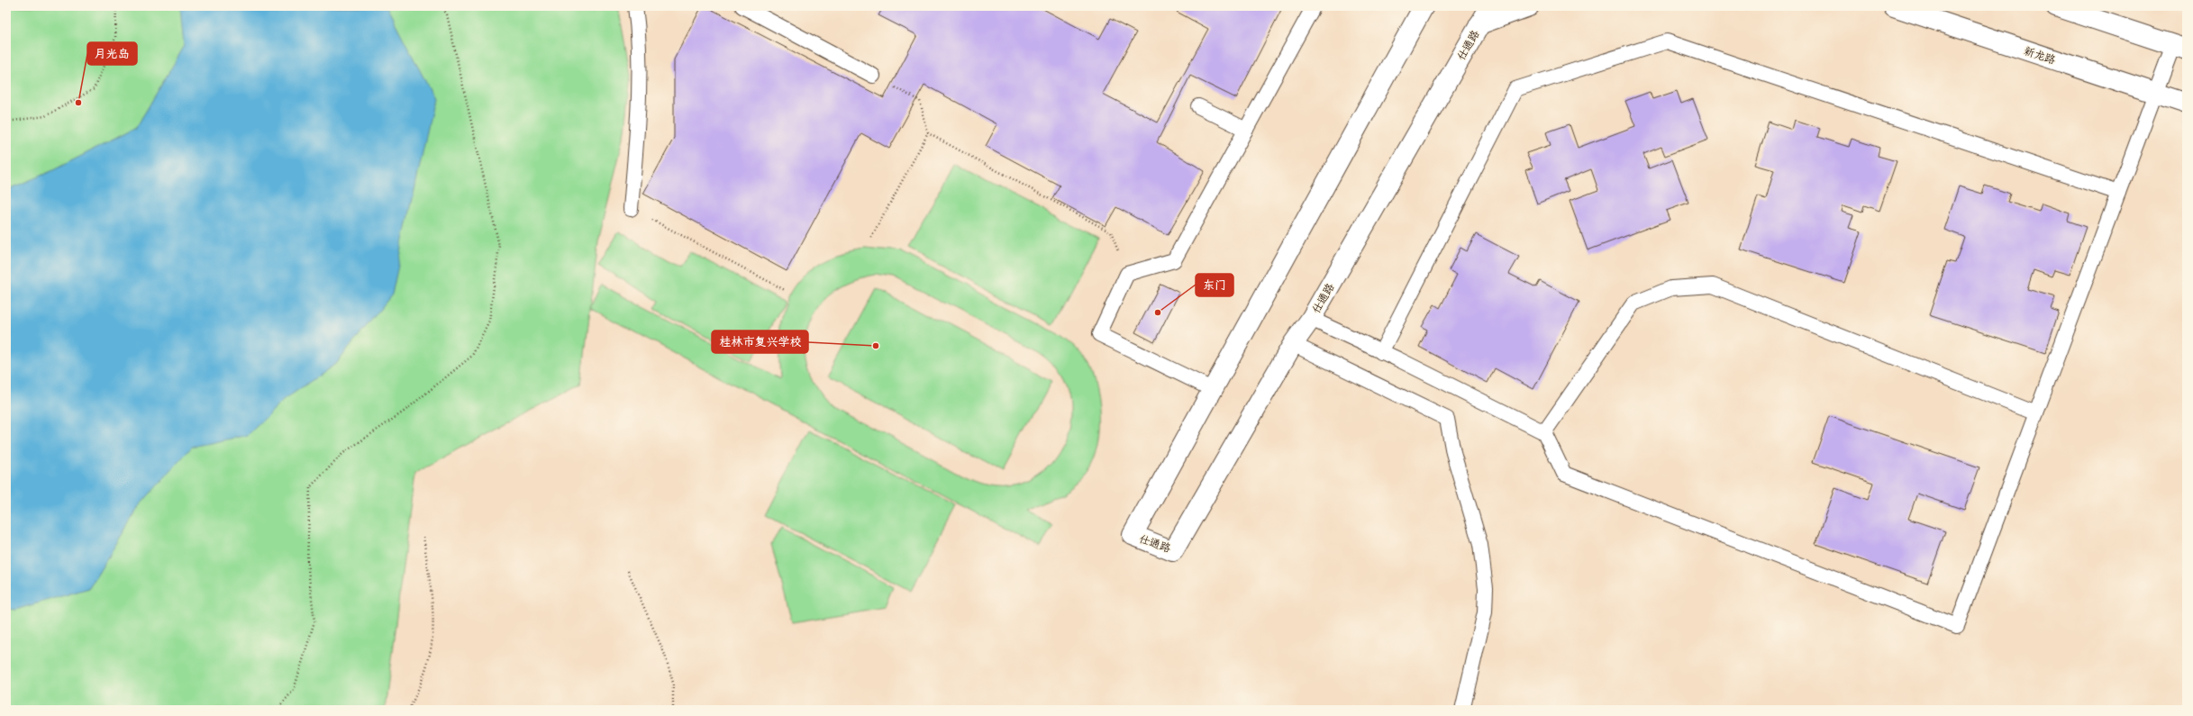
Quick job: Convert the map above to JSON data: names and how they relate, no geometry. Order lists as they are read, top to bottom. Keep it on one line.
{"streets":{"street":["仕通路","新龙路"]},"places":["月光岛","东门","桂林市复兴学校"]}
